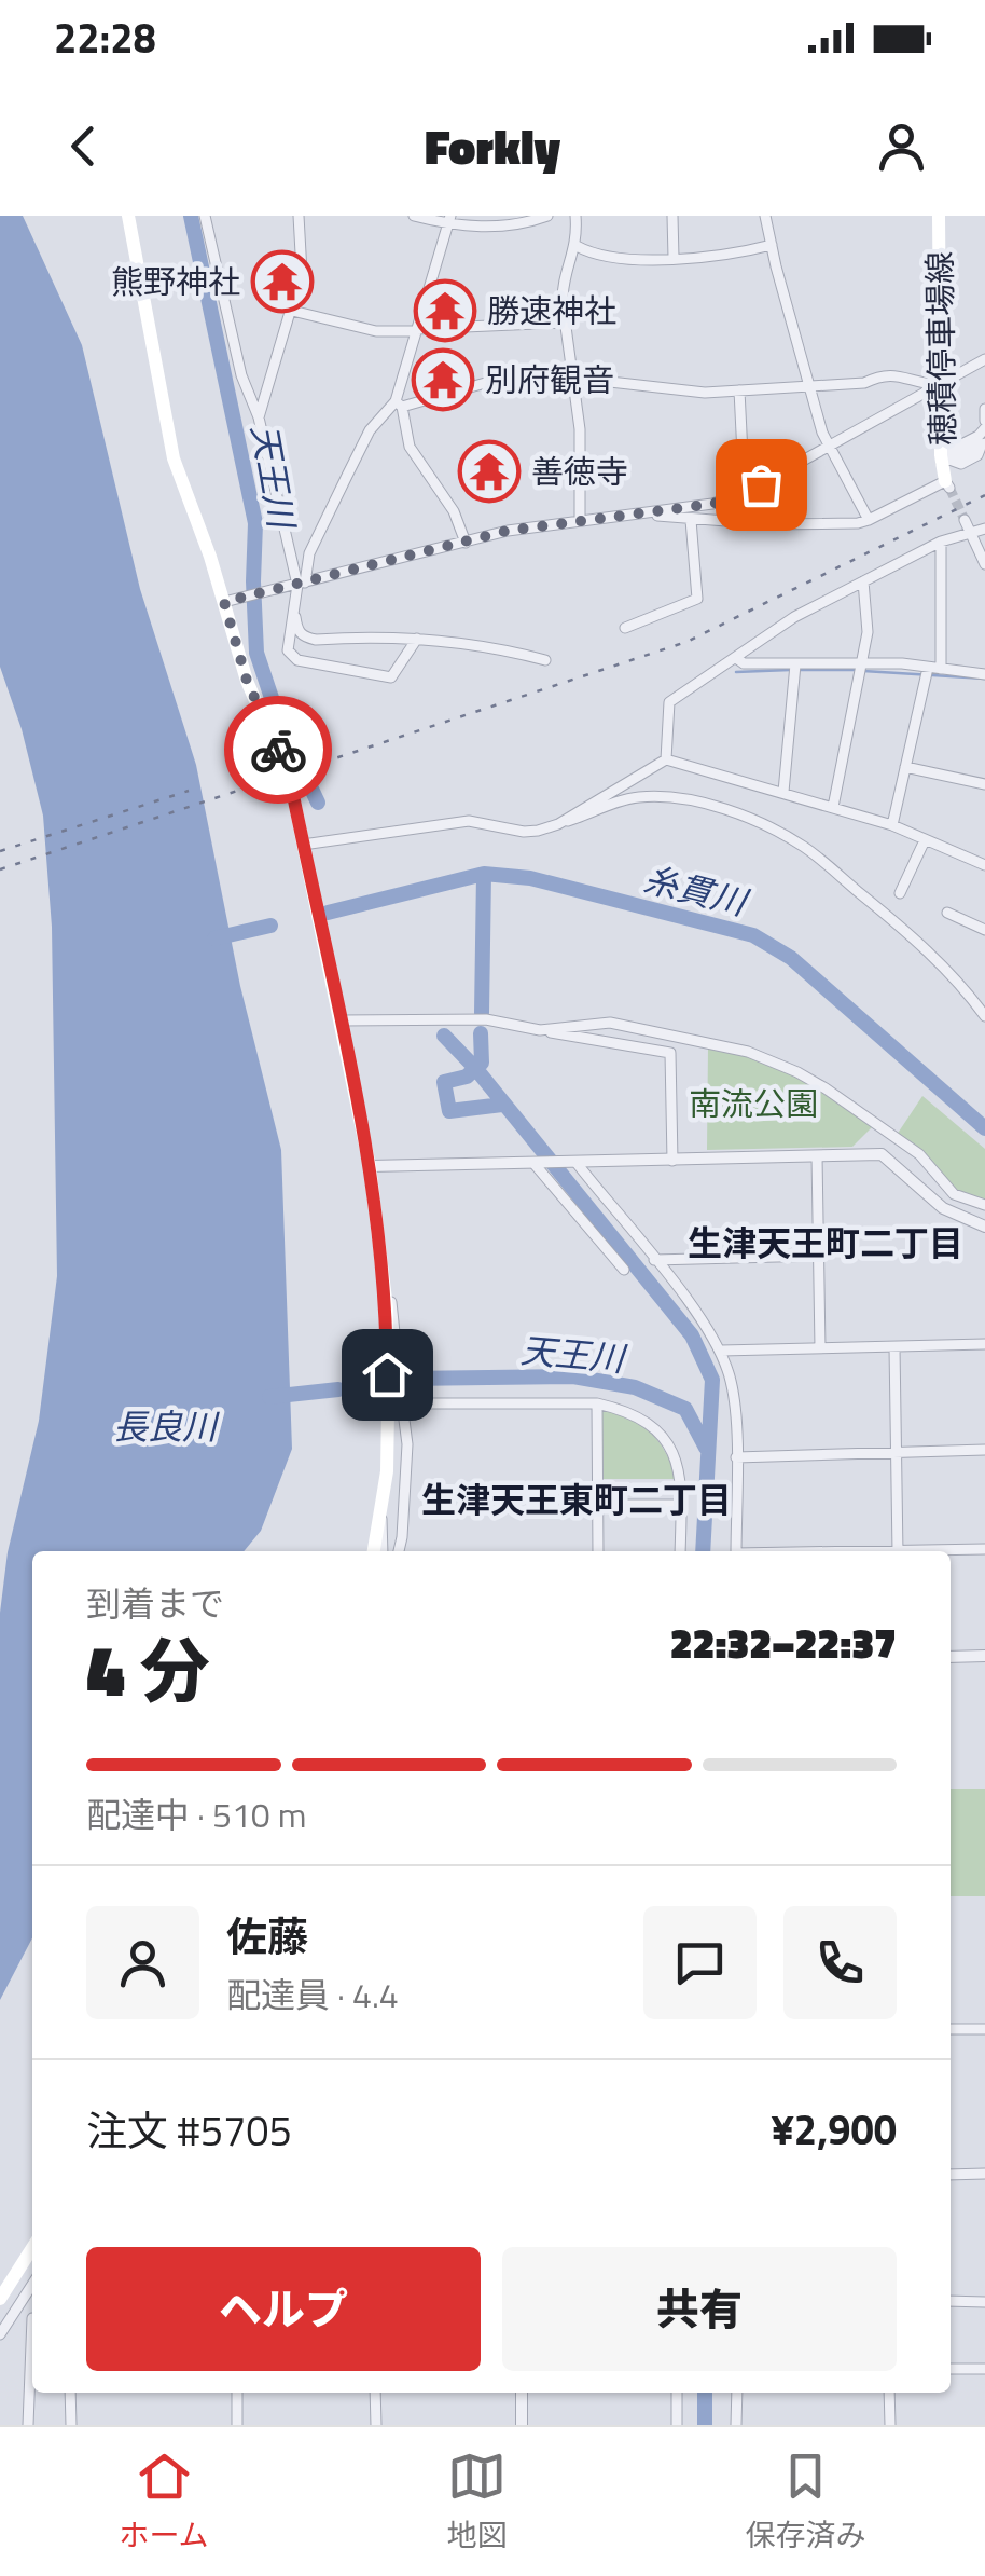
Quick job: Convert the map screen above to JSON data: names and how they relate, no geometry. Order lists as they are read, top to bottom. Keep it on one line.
{"streets":{"main road":["穂積停車場線"]},"districts":["生津天王町二丁目","生津天王東町二丁目"],"water":["天王川","糸貫川","長良川"],"parks":["南流公園"],"places":{"temple":["熊野神社","勝速神社","別府観音","善徳寺"]},"page":{"status":"22:28","header":"Forkly","heading":["4 分","到着まで","22:32–22:37"],"panel":["佐藤","配達員 · 4.4","注文 #5705","¥2,900"],"bar":"配達中 · 510 m","buttons":["ヘルプ","共有"],"tabs":["ホーム","地図","保存済み"]}}
